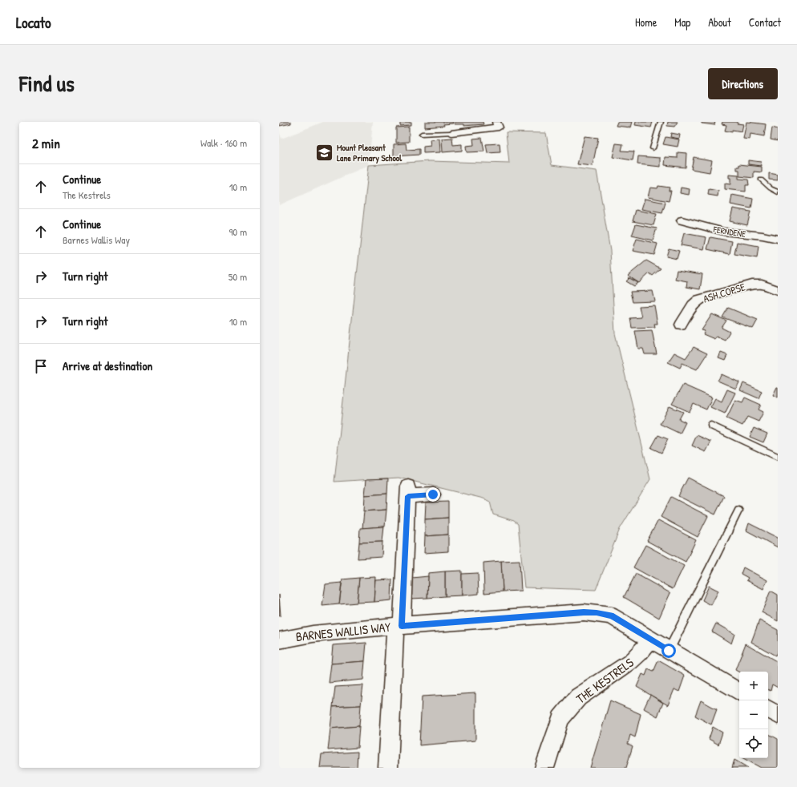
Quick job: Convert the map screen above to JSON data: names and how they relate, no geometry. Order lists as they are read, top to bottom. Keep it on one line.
{"streets":{"street":["FERNDENE","ASH COPSE","BARNES WALLIS WAY","THE KESTRELS"]},"crossings":[["BARNES WALLIS WAY","THE KESTRELS"]],"places":{"school or university":["Mount Pleasant Lane Primary School"]},"page":{"header":"Locato","nav":["Home","Map","About","Contact"],"title":"Find us","buttons":"Directions","heading":["2 min","Walk · 160 m"],"list":[["Continue","The Kestrels","10 m"],["Continue","Barnes Wallis Way","90 m"],["Turn right","50 m"],["Turn right","10 m"],"Arrive at destination"],"map_buttons":["+","−"]}}
